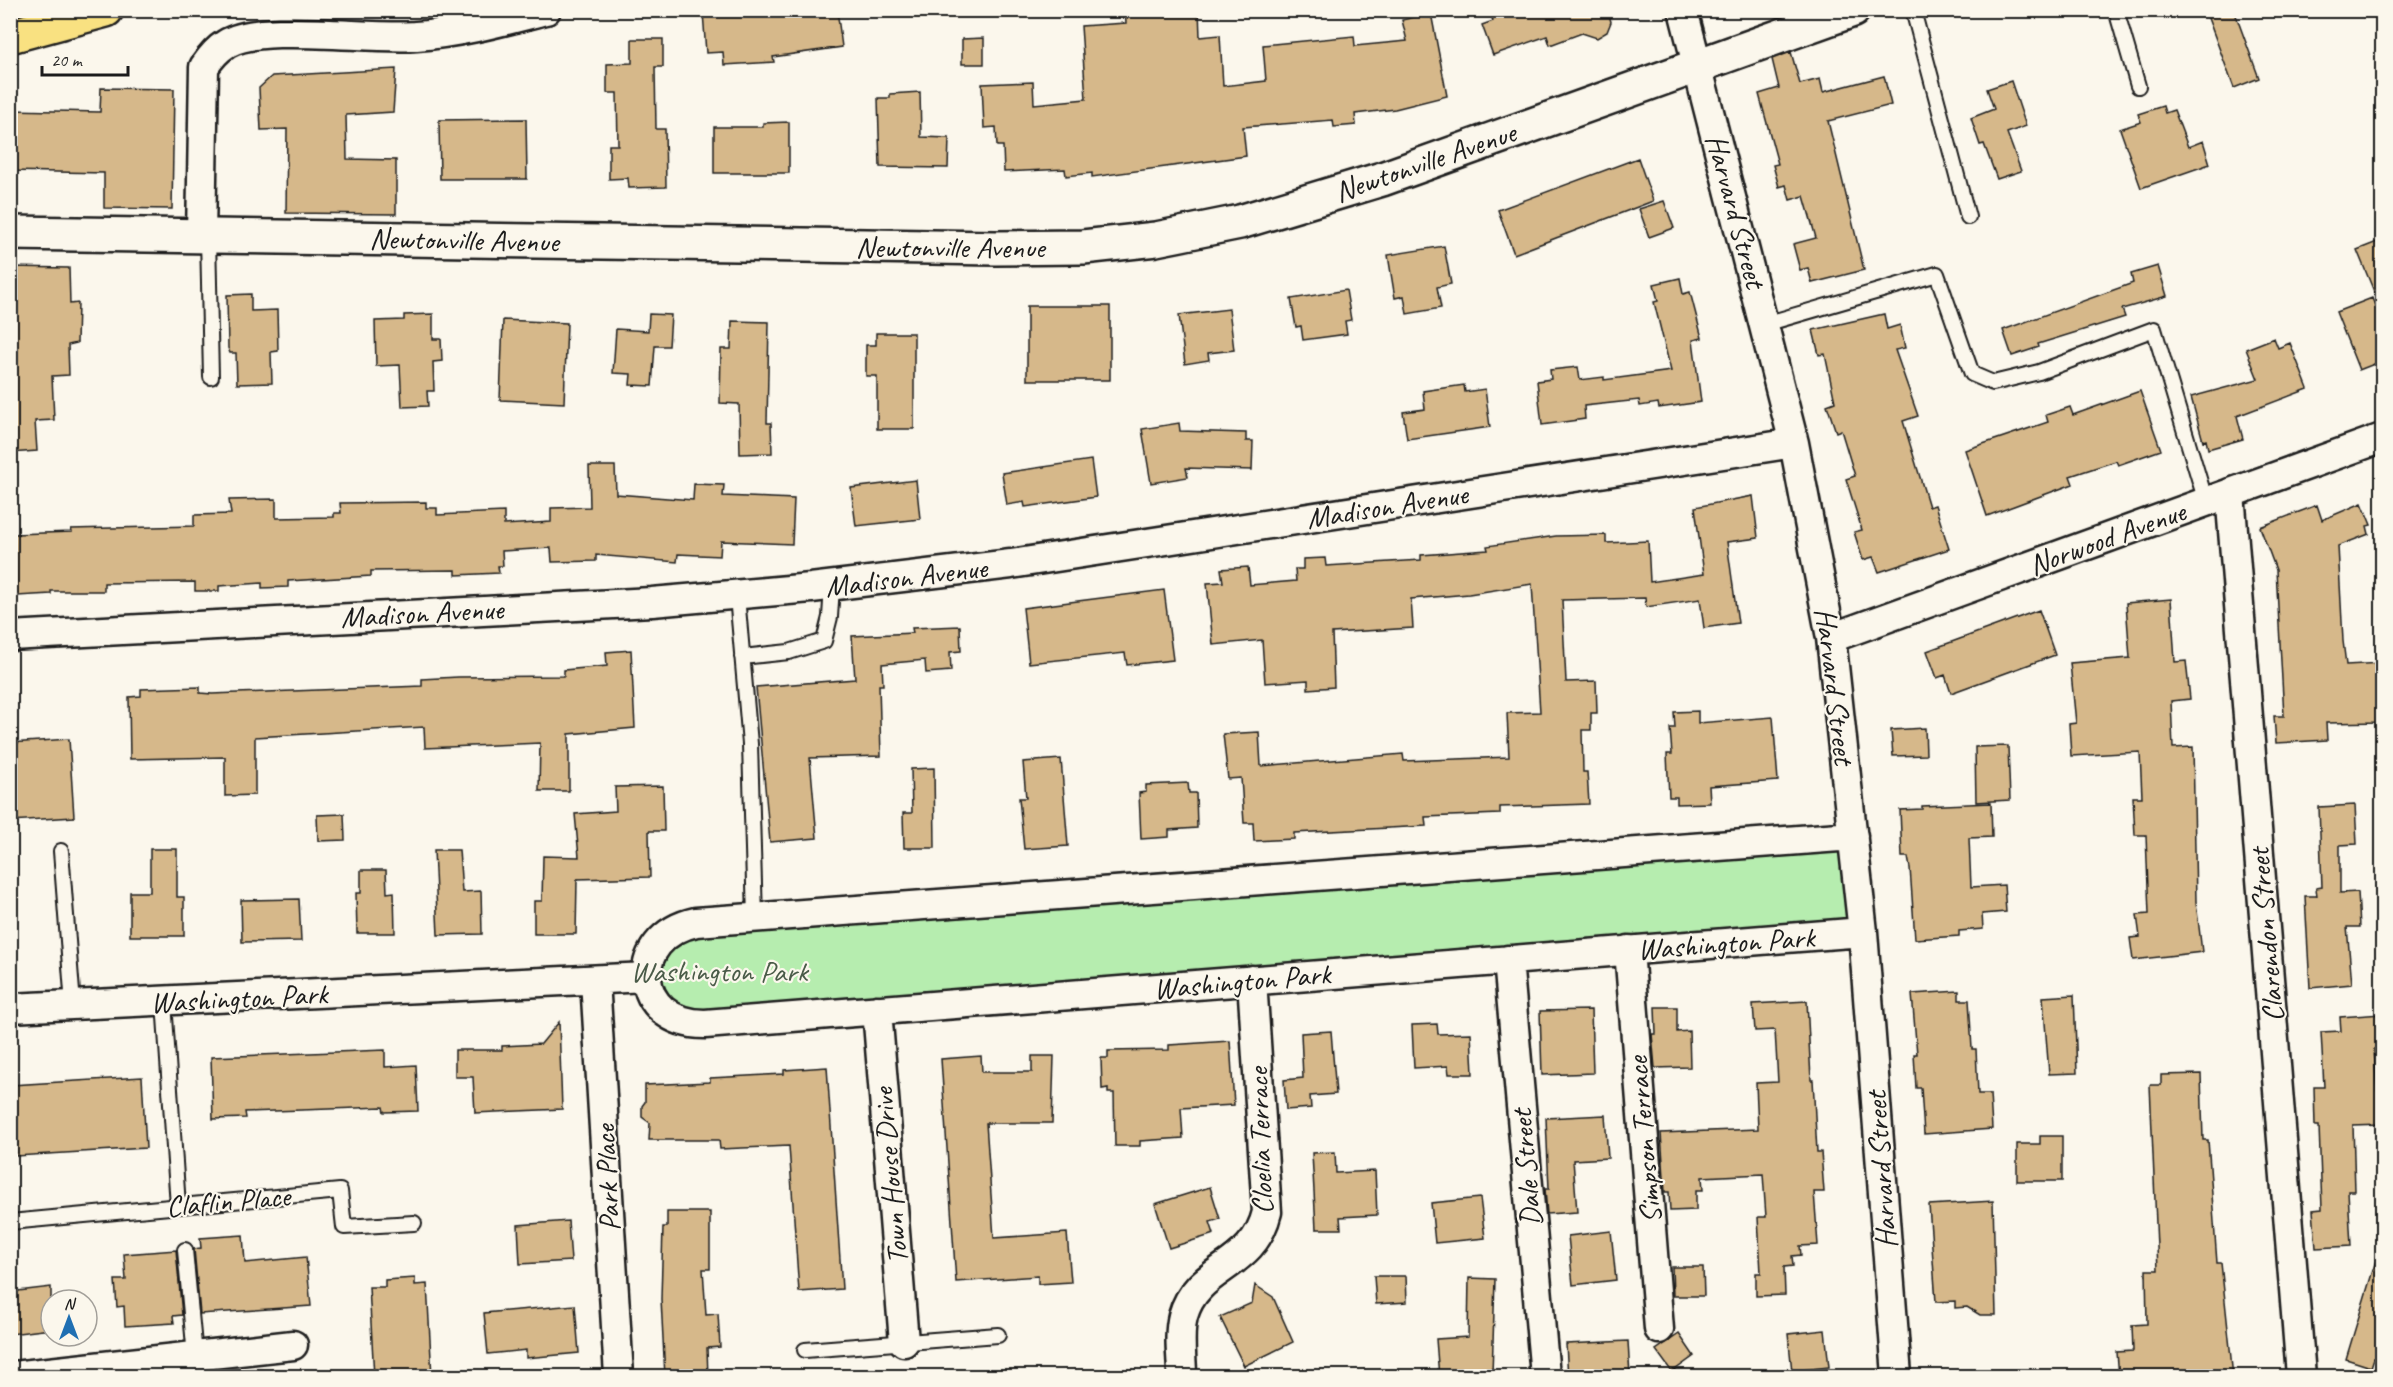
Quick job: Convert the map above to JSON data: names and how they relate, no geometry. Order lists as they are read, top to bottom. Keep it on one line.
{"streets":{"main road":["Newtonville Avenue"],"street":["Harvard Street","Madison Avenue","Norwood Avenue","Clarendon Street","Washington Park","Simpson Terrace","Cloelia Terrace","Dale Street","Town House Drive","Park Place"],"lane":["Claflin Place"]},"crossings":[["Newtonville Avenue","Harvard Street"],["Harvard Street","Madison Avenue"],["Harvard Street","Norwood Avenue"],["Harvard Street","Washington Park"],["Norwood Avenue","Clarendon Street"],["Washington Park","Simpson Terrace"],["Washington Park","Cloelia Terrace"],["Washington Park","Dale Street"],["Washington Park","Town House Drive"],["Washington Park","Park Place"]],"parks":["Washington Park"],"scale_bar":"20 m","north":"top"}
